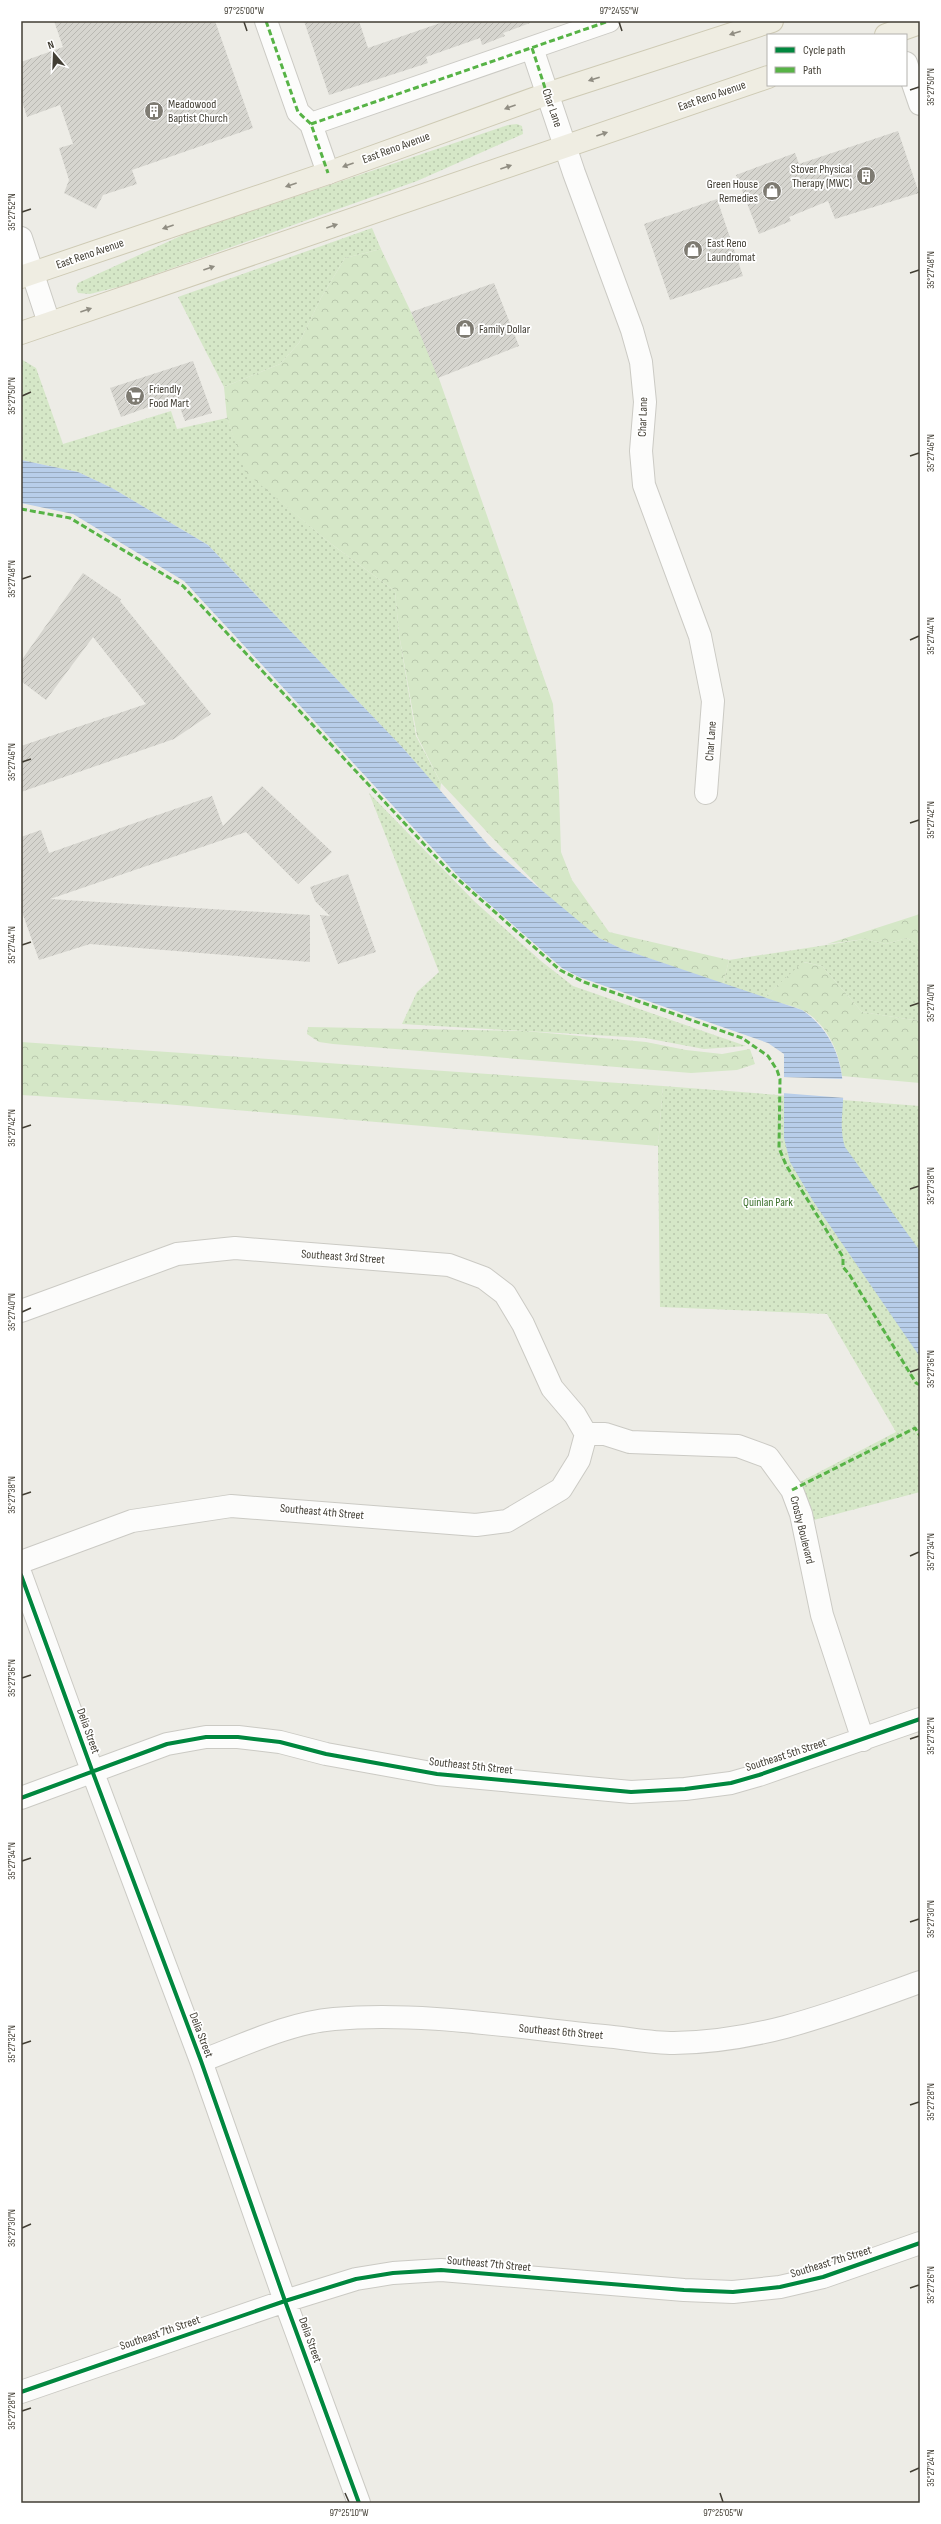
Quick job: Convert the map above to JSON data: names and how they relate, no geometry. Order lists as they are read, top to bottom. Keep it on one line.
{"streets":{"main road":["East Reno Avenue"],"street":["Char Lane","Southeast 3rd Street","Southeast 4th Street","Crosby Boulevard","Delia Street","Southeast 5th Street","Southeast 6th Street","Southeast 7th Street"]},"crossings":[["East Reno Avenue","Char Lane"],["Southeast 3rd Street","Southeast 4th Street"],["Southeast 3rd Street","Crosby Boulevard"],["Southeast 4th Street","Crosby Boulevard"],["Crosby Boulevard","Southeast 5th Street"],["Delia Street","Southeast 5th Street"],["Delia Street","Southeast 6th Street"],["Delia Street","Southeast 7th Street"]],"parks":["Quinlan Park"],"places":{"building":["Meadowood Baptist Church","Stover Physical Therapy (MWC)"],"shop":["Green House Remedies","East Reno Laundromat","Family Dollar"],"supermarket":["Friendly Food Mart"]},"legend":["Cycle path","Path"],"north":"top","coordinates":["97°25'00\"W","97°24'55\"W","35°27'50\"N","35°27'52\"N","35°27'48\"N","35°27'46\"N","35°27'44\"N","35°27'42\"N","35°27'40\"N","35°27'38\"N","35°27'36\"N","35°27'34\"N","35°27'32\"N","35°27'30\"N","35°27'28\"N","35°27'26\"N","35°27'24\"N","97°25'10\"W","97°25'05\"W"]}
